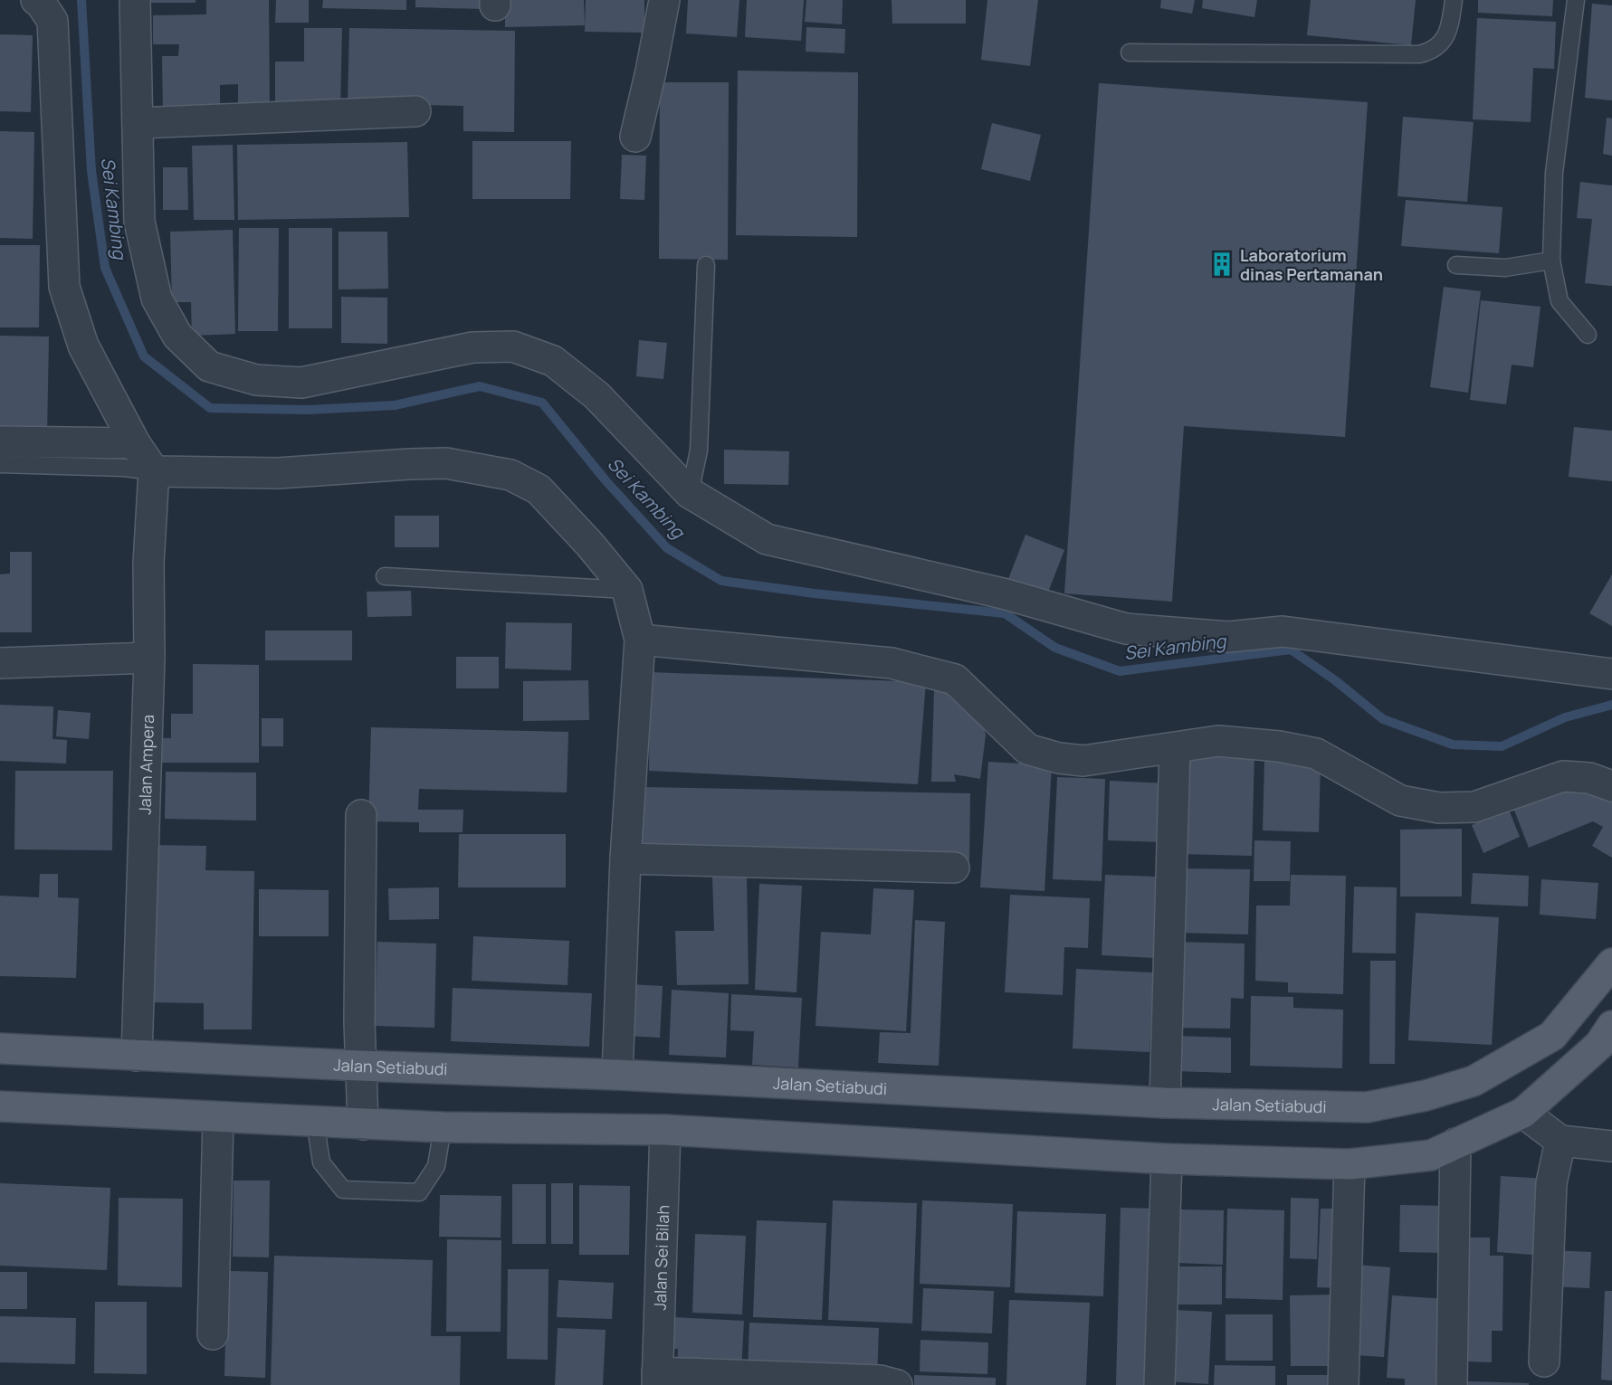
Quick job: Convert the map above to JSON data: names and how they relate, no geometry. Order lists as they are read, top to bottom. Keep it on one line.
{"streets":{"main road":["Jalan Setiabudi"],"street":["Jalan Ampera","Jalan Sei Bilah"]},"crossings":[["Jalan Ampera","Jalan Setiabudi"]],"water":["Sei Kambing"],"places":{"building":["Laboratorium dinas Pertamanan"]}}
